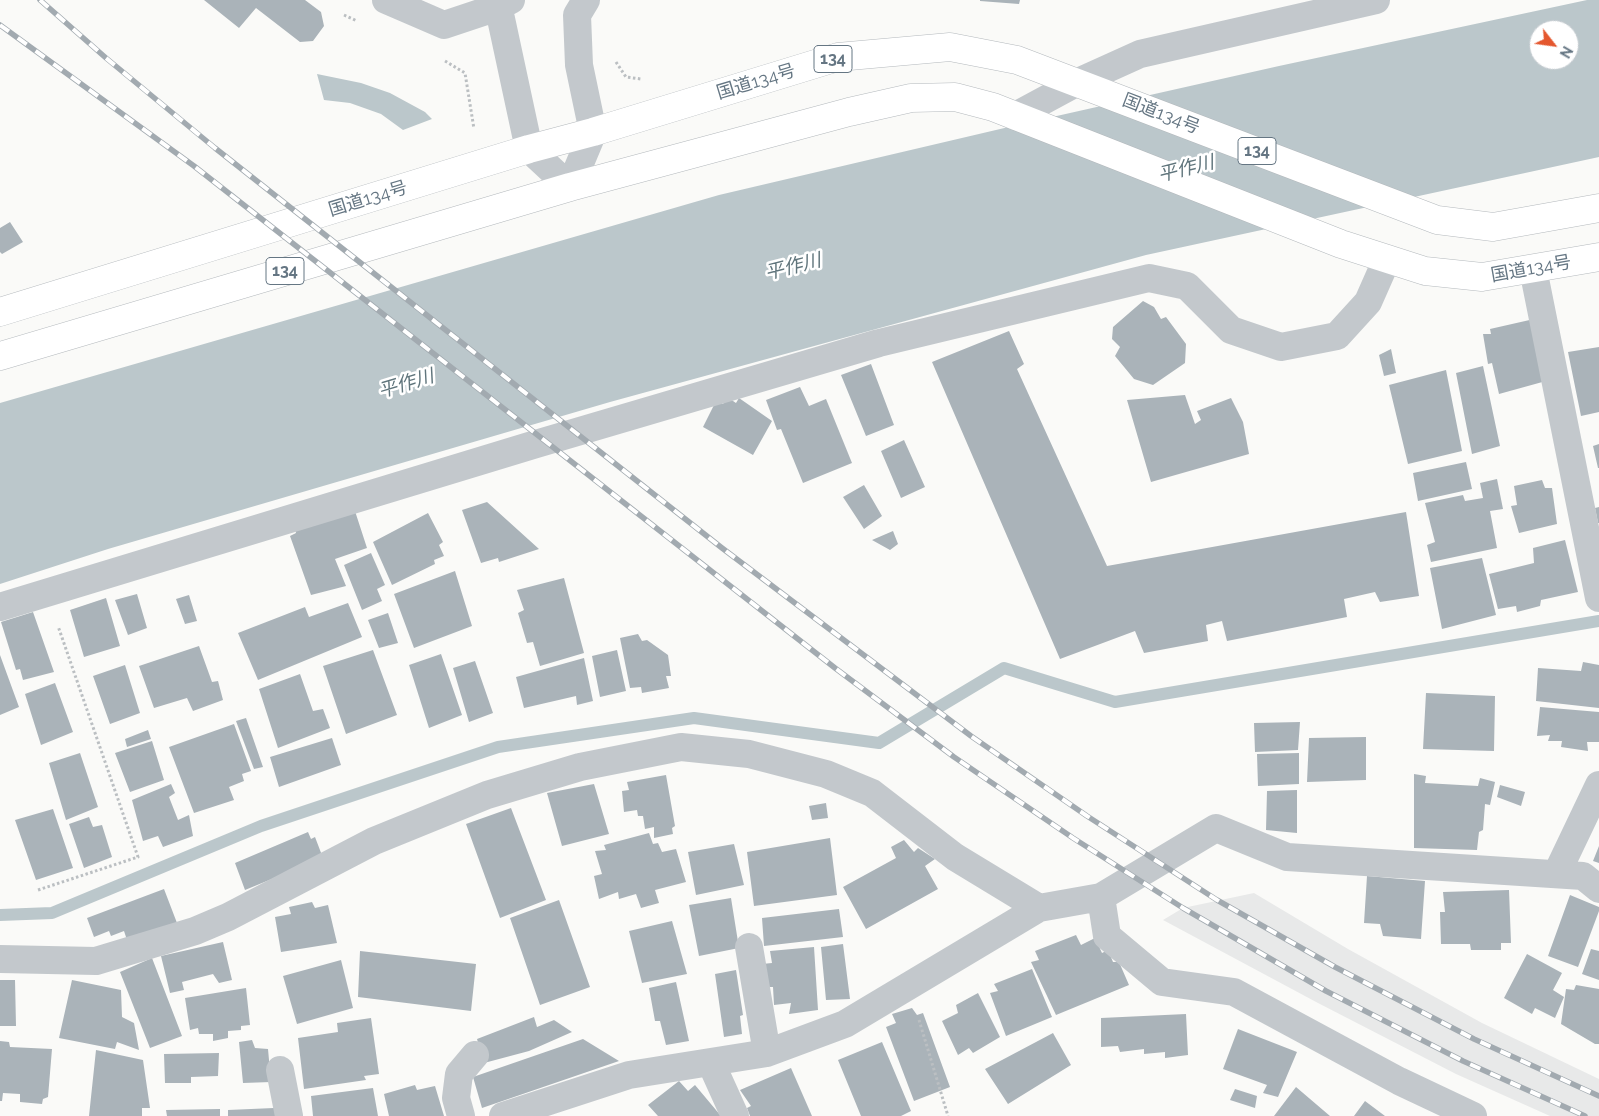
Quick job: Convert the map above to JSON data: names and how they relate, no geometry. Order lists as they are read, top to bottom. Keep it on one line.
{"streets":{"highway":["134","国道134号"]},"water":["平作川"],"north":"bottom right"}
